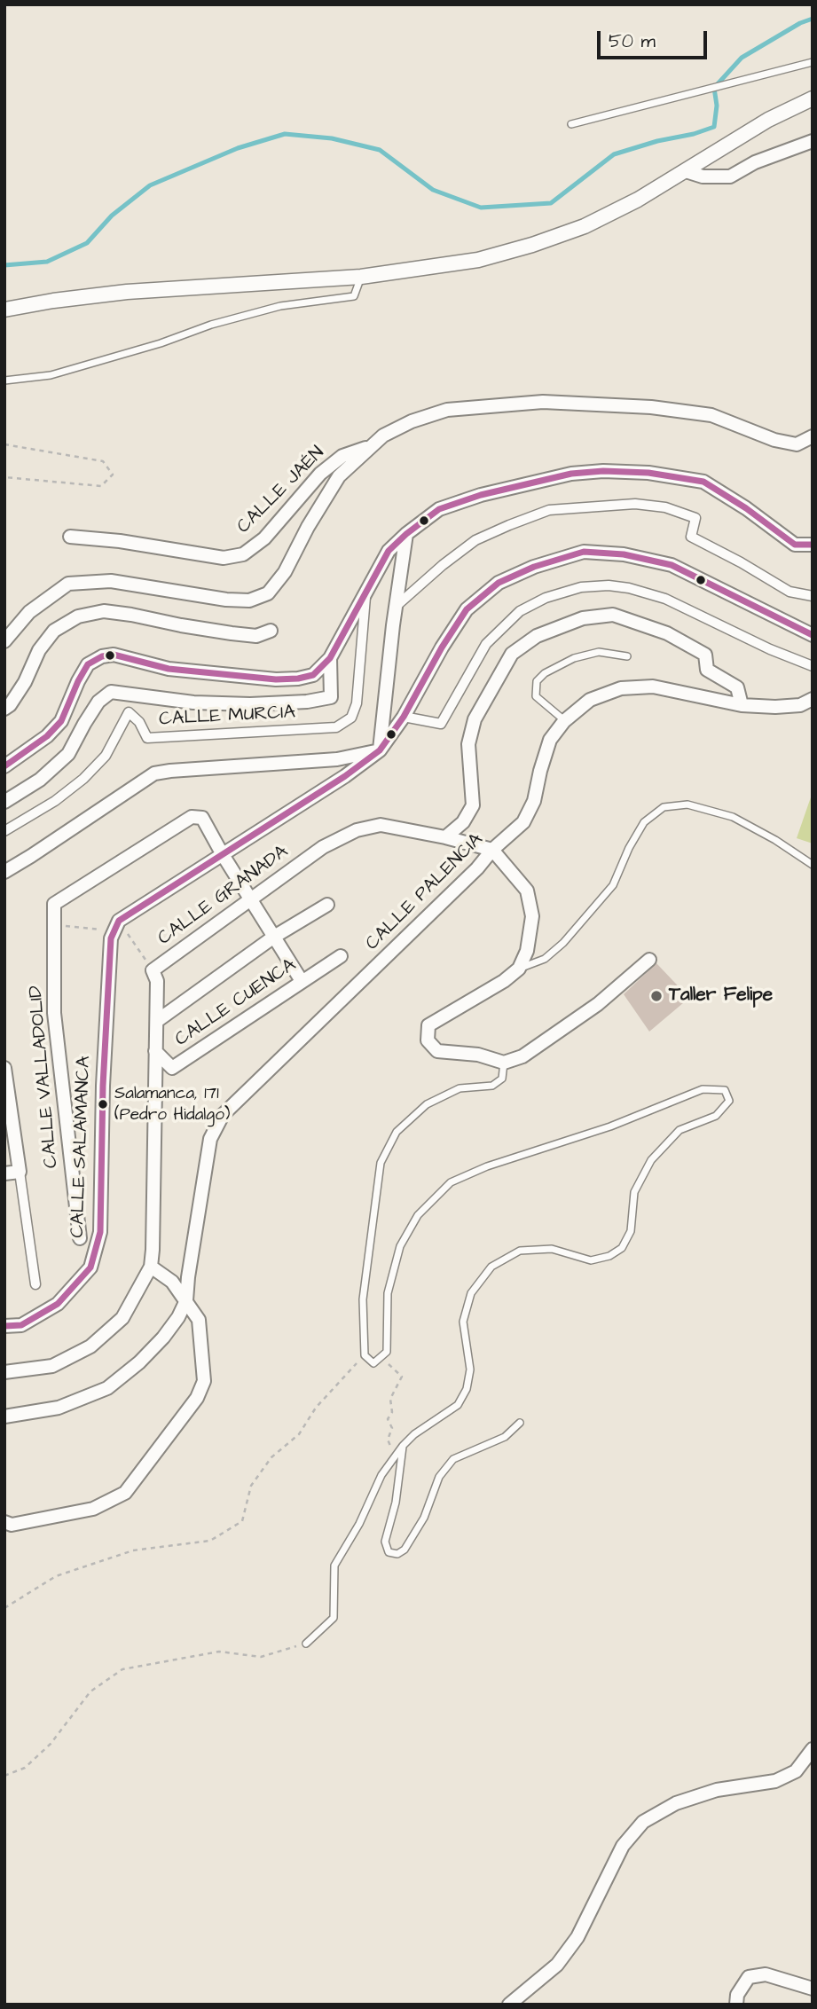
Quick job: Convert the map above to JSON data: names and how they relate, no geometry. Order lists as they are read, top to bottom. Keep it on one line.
{"streets":{"street":["CALLE JAÉN","CALLE MURCIA","CALLE PALENCIA","CALLE GRANADA","CALLE CUENCA","CALLE VALLADOLID","CALLE SALAMANCA"]},"crossings":[["CALLE PALENCIA","CALLE GRANADA"],["CALLE GRANADA","CALLE CUENCA"],["CALLE GRANADA","CALLE VALLADOLID"],["CALLE CUENCA","CALLE VALLADOLID"]],"places":["Taller Felipe","Salamanca, 171 (Pedro Hidalgo)"],"scale_bar":"50 m"}
